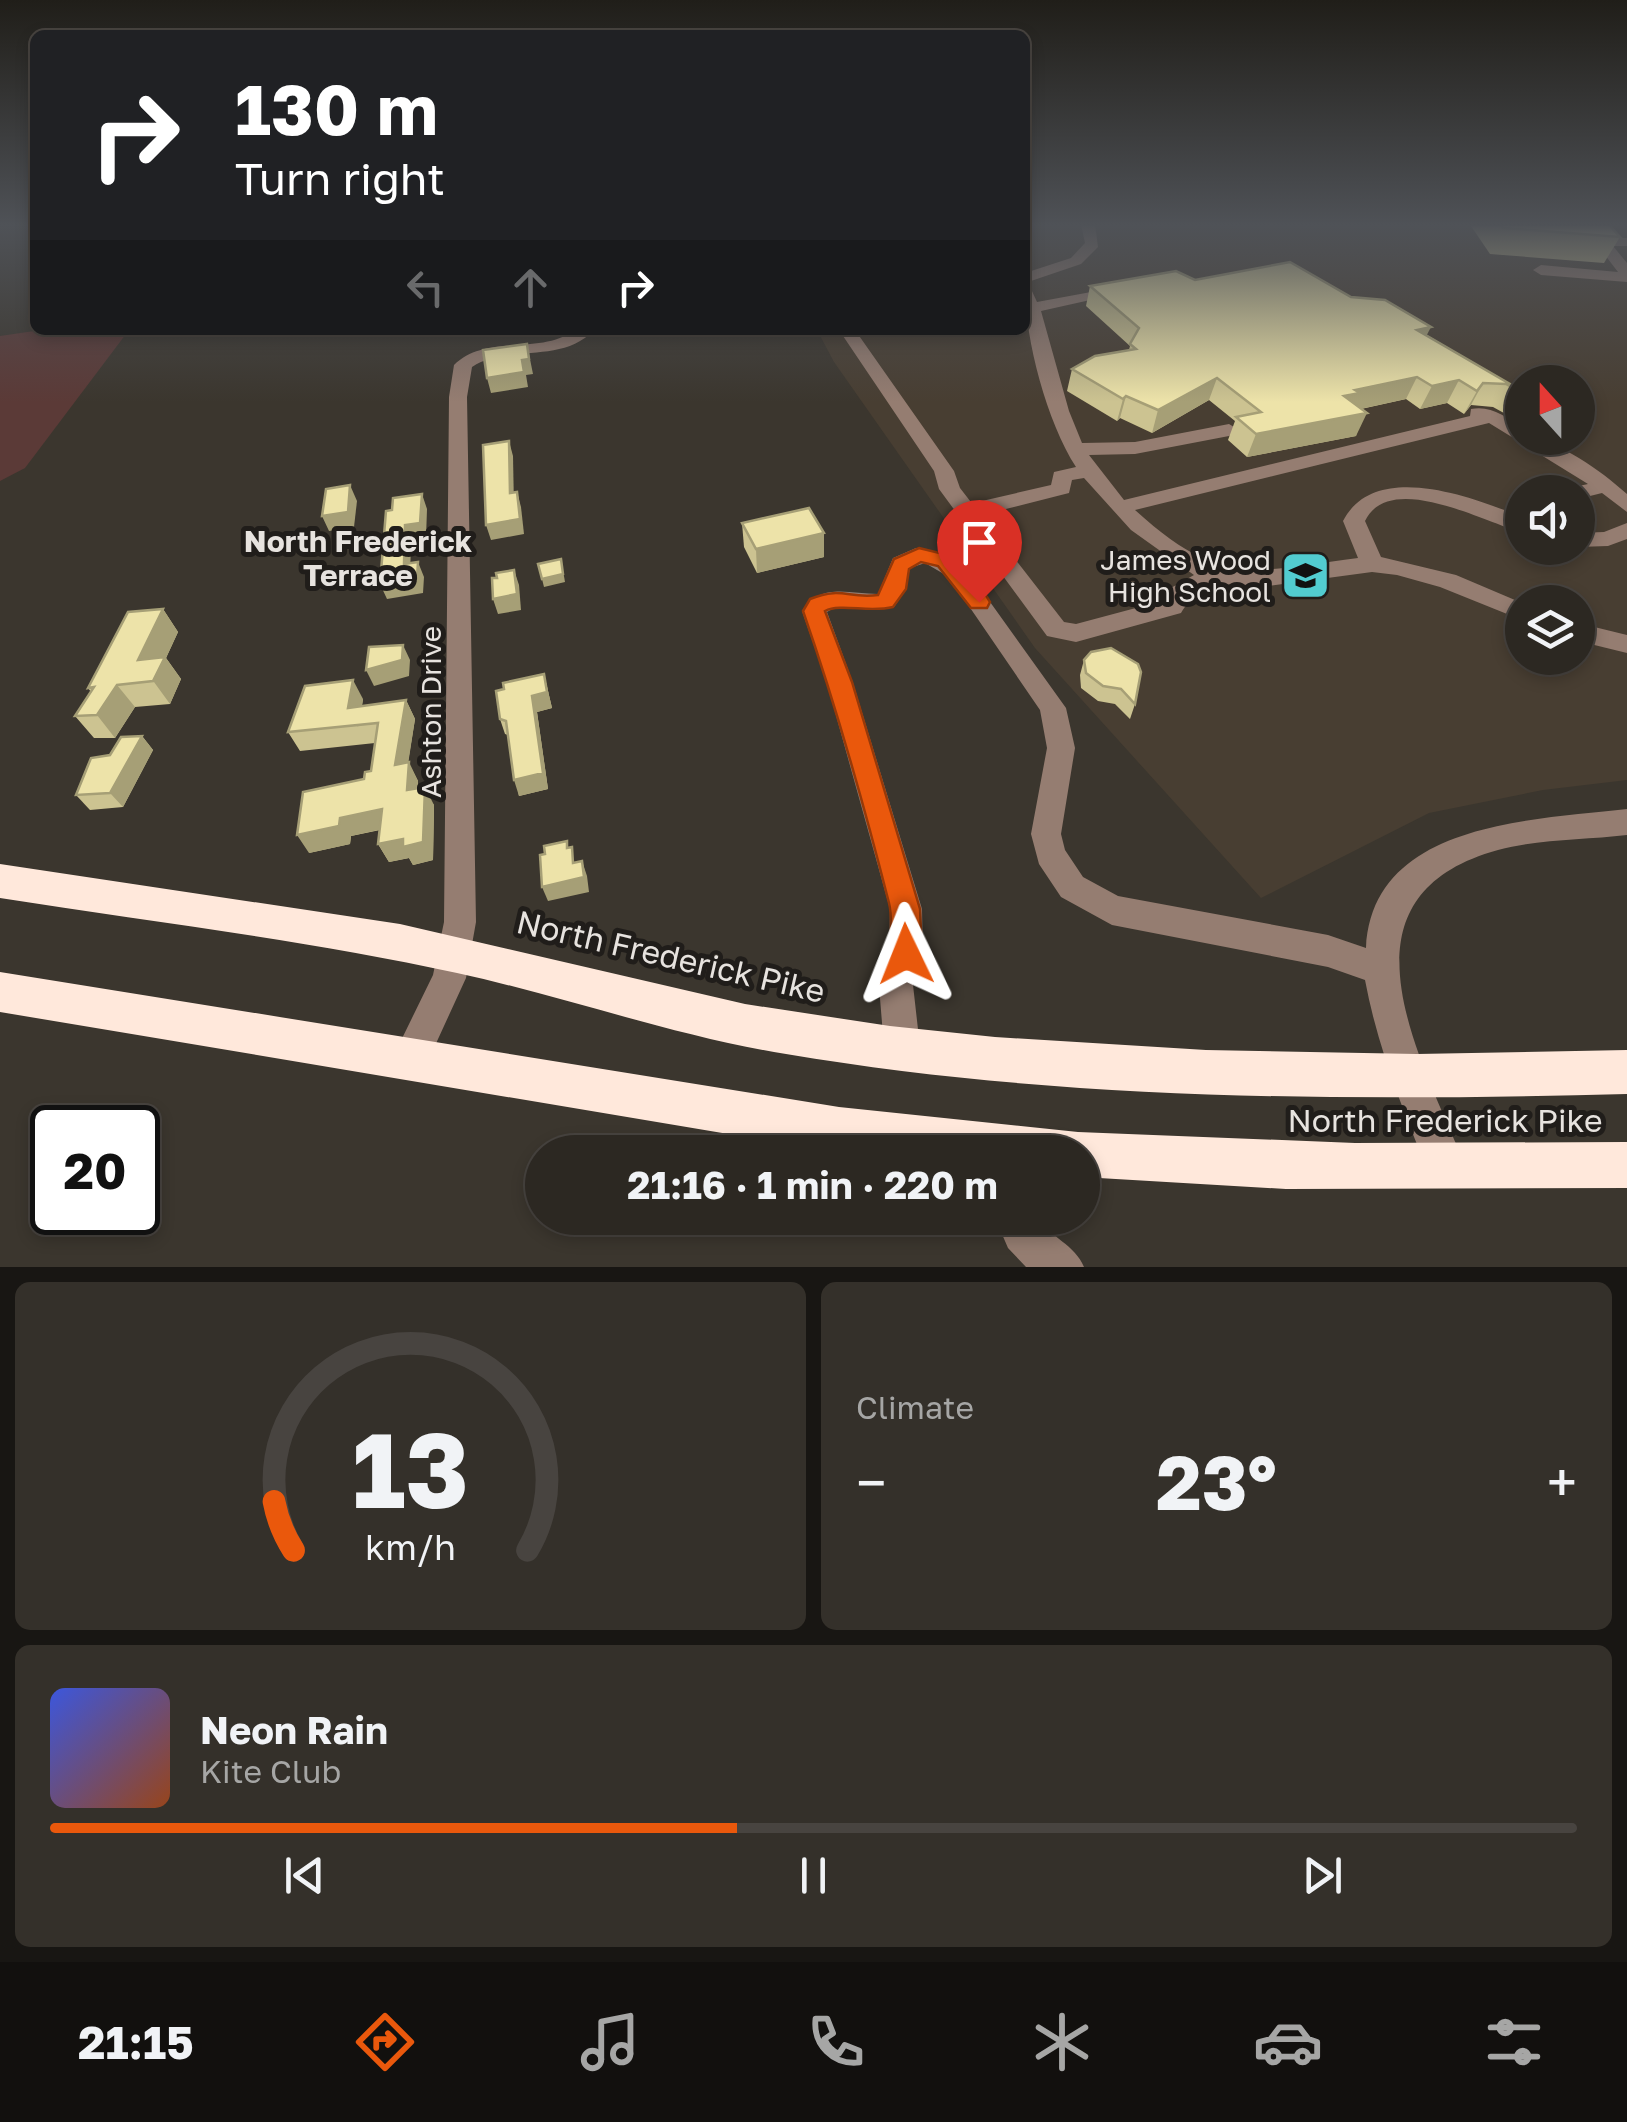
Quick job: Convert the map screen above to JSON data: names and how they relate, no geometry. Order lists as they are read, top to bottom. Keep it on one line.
{"streets":{"highway":["North Frederick Pike"],"street":["Ashton Drive"]},"crossings":[["Ashton Drive","North Frederick Pike"]],"districts":["North Frederick Terrace"],"places":{"school or university":["James Wood High School"]},"north":"top","page":{"turn":["130 m","Turn right"],"limit":"20","trip":"21:16 · 1 min · 220 m","tile":"Climate","heat":["−","23°","+"],"song":["Neon Rain","Kite Club"],"tabs":"21:15","gauge":["13","km/h"]}}
